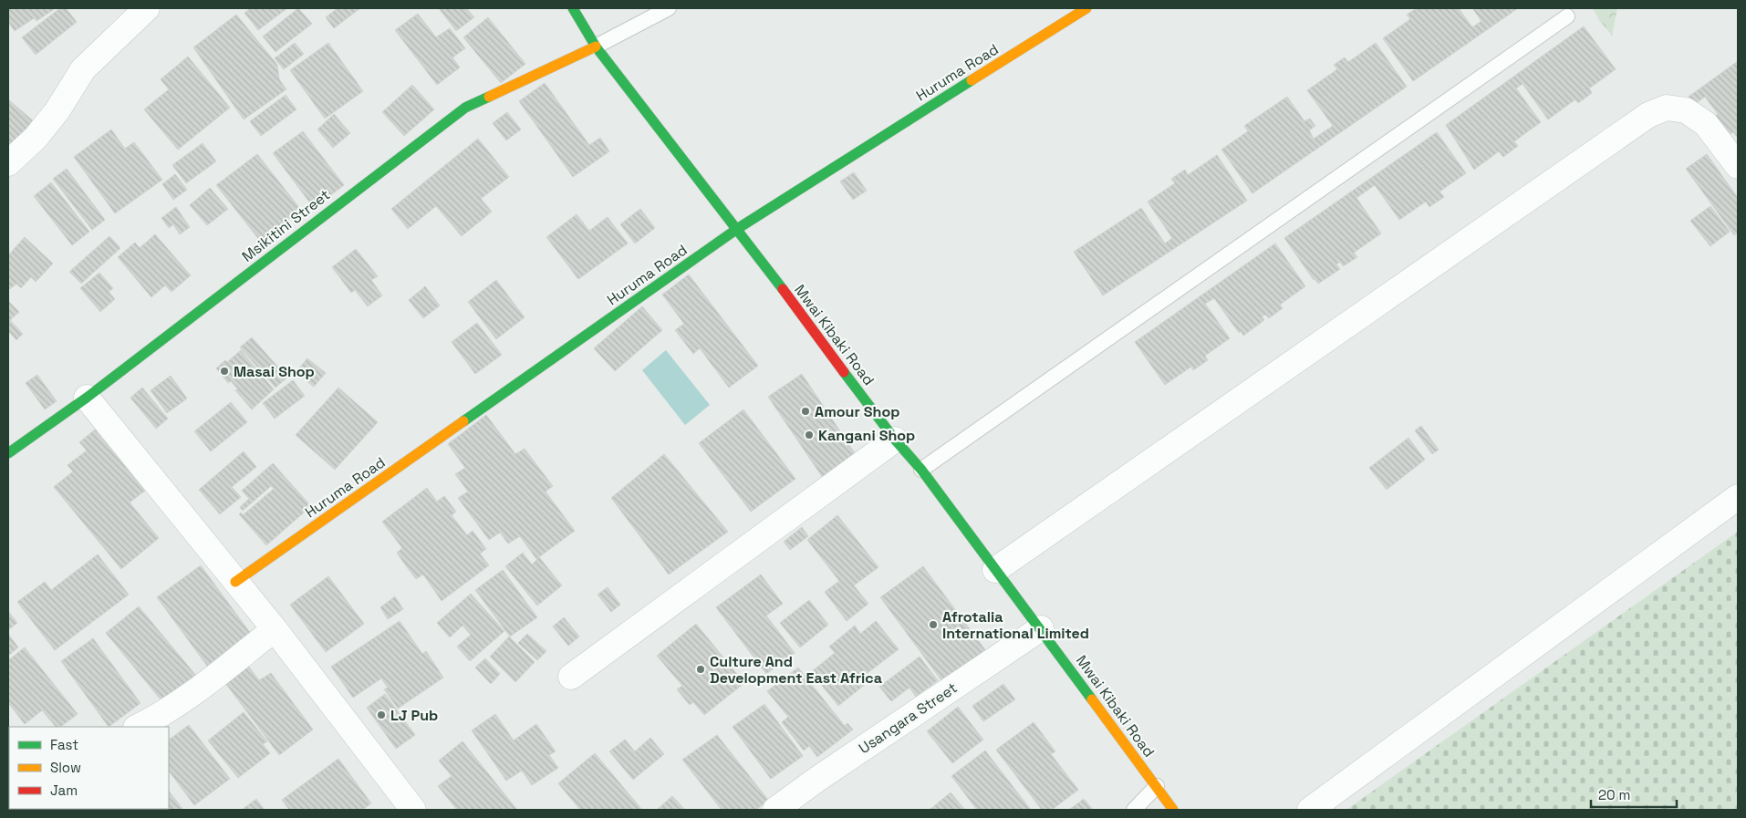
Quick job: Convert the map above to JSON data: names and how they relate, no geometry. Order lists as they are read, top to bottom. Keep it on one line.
{"streets":{"street":["Huruma Road","Msikitini Street","Mwai Kibaki Road","Usangara Street"]},"crossings":[["Huruma Road","Mwai Kibaki Road"],["Msikitini Street","Mwai Kibaki Road"],["Mwai Kibaki Road","Usangara Street"]],"places":["Masai Shop","Amour Shop","Kangani Shop","Afrotalia International Limited","Culture And Development East Africa","LJ Pub"],"legend":["Fast","Slow","Jam"],"scale_bar":"20 m"}
